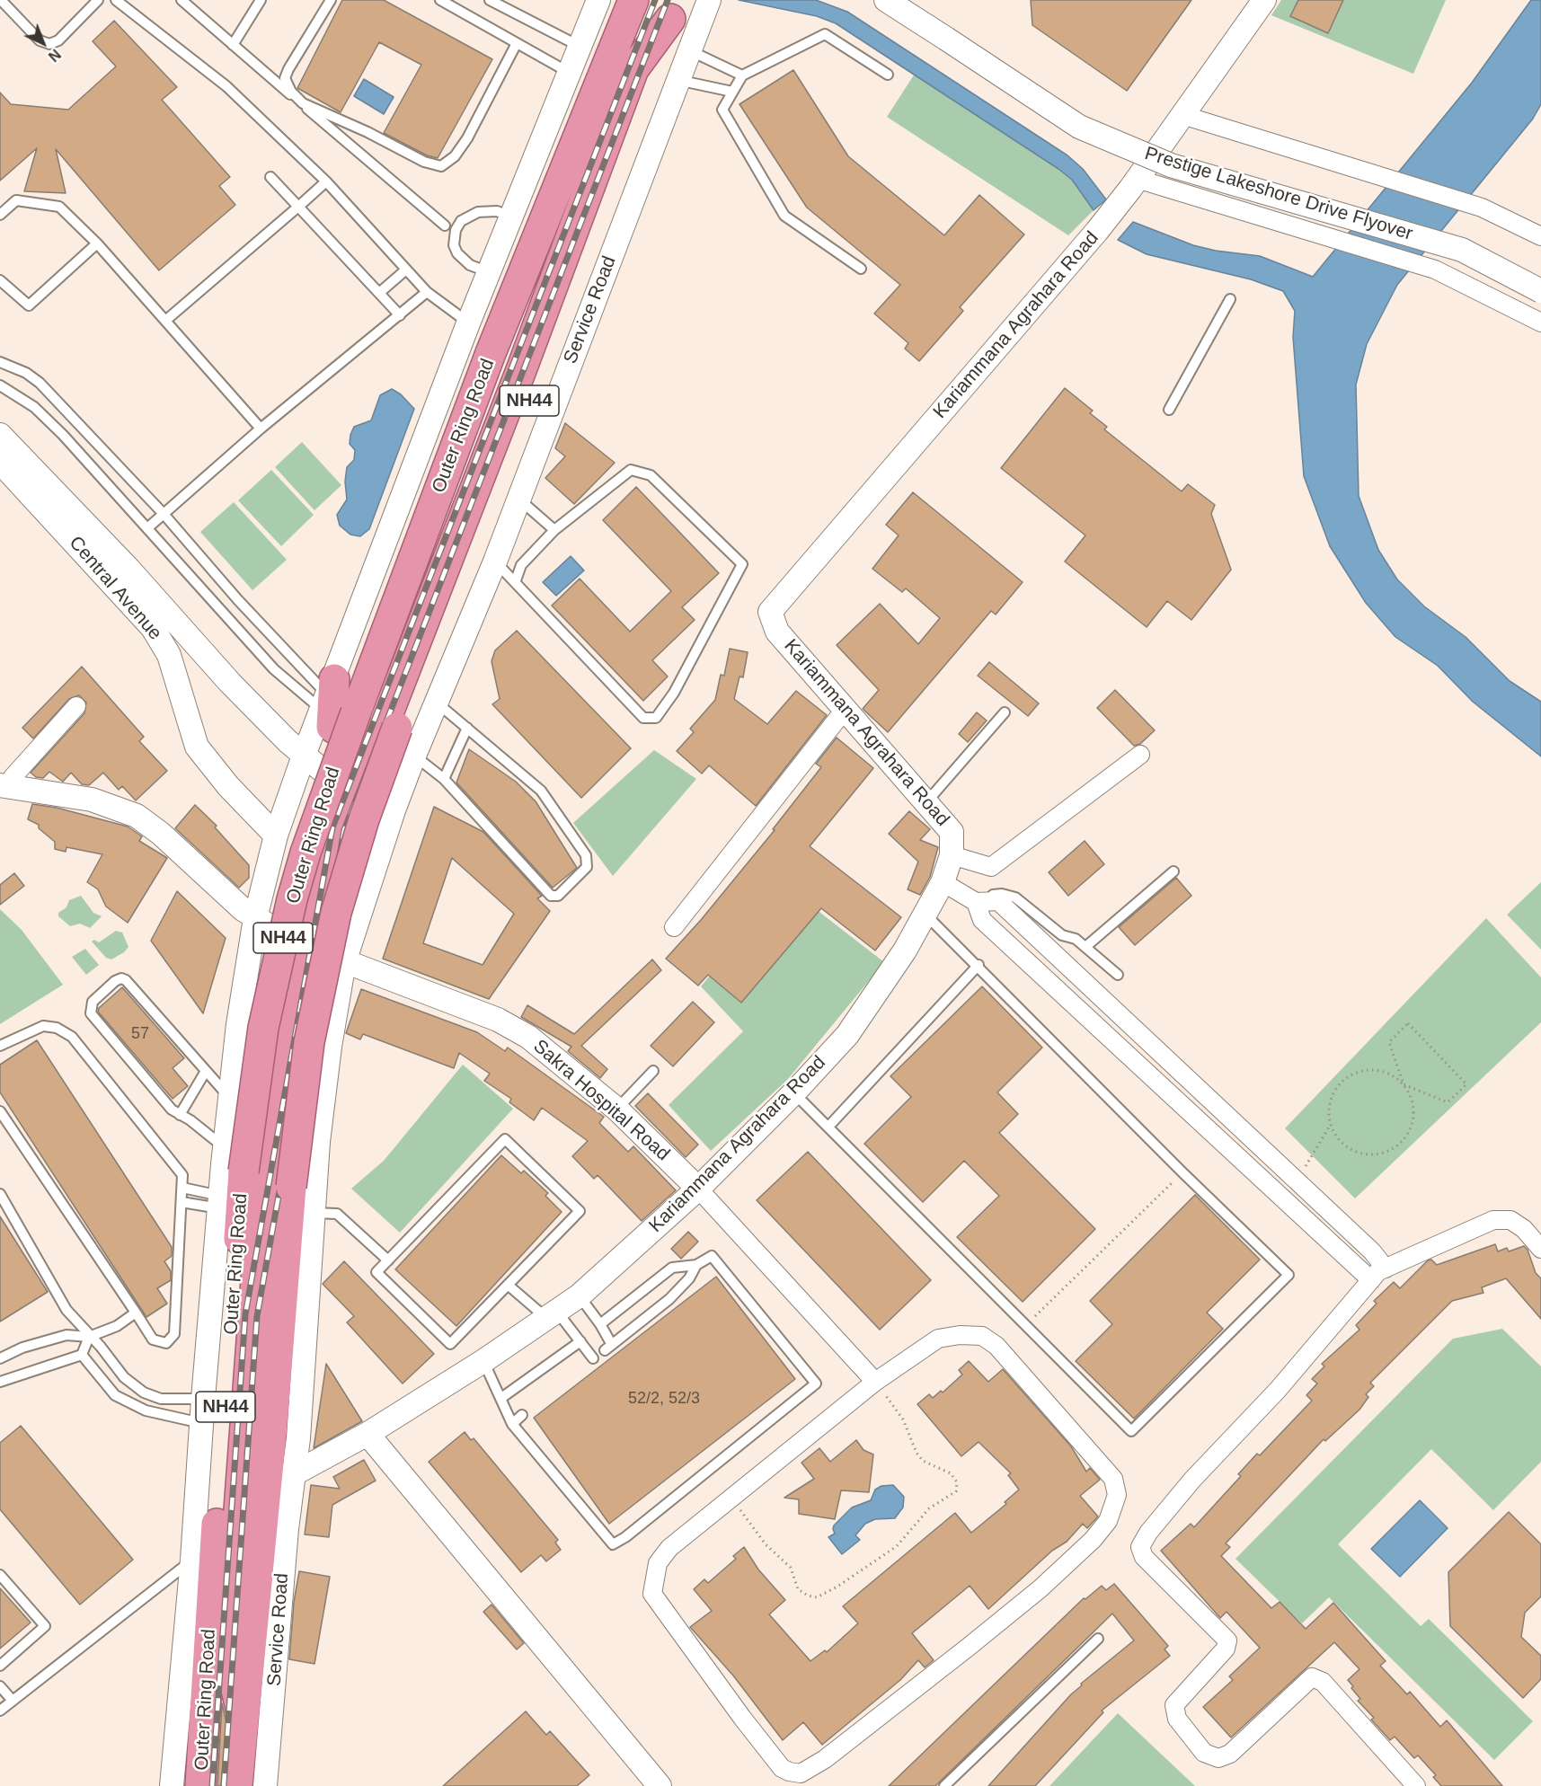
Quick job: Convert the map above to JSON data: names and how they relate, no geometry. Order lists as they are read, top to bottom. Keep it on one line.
{"streets":{"highway":["NH44","Outer Ring Road"],"street":["Prestige Lakeshore Drive Flyover","Service Road","Kariammana Agrahara Road","Central Avenue","Sakra Hospital Road"]},"crossings":[["Service Road","Kariammana Agrahara Road"],["Service Road","Outer Ring Road"],["Service Road","Central Avenue"],["Service Road","Sakra Hospital Road"],["Kariammana Agrahara Road","Sakra Hospital Road"]],"house_numbers":["57","52/2, 52/3"],"north":"bottom right"}
